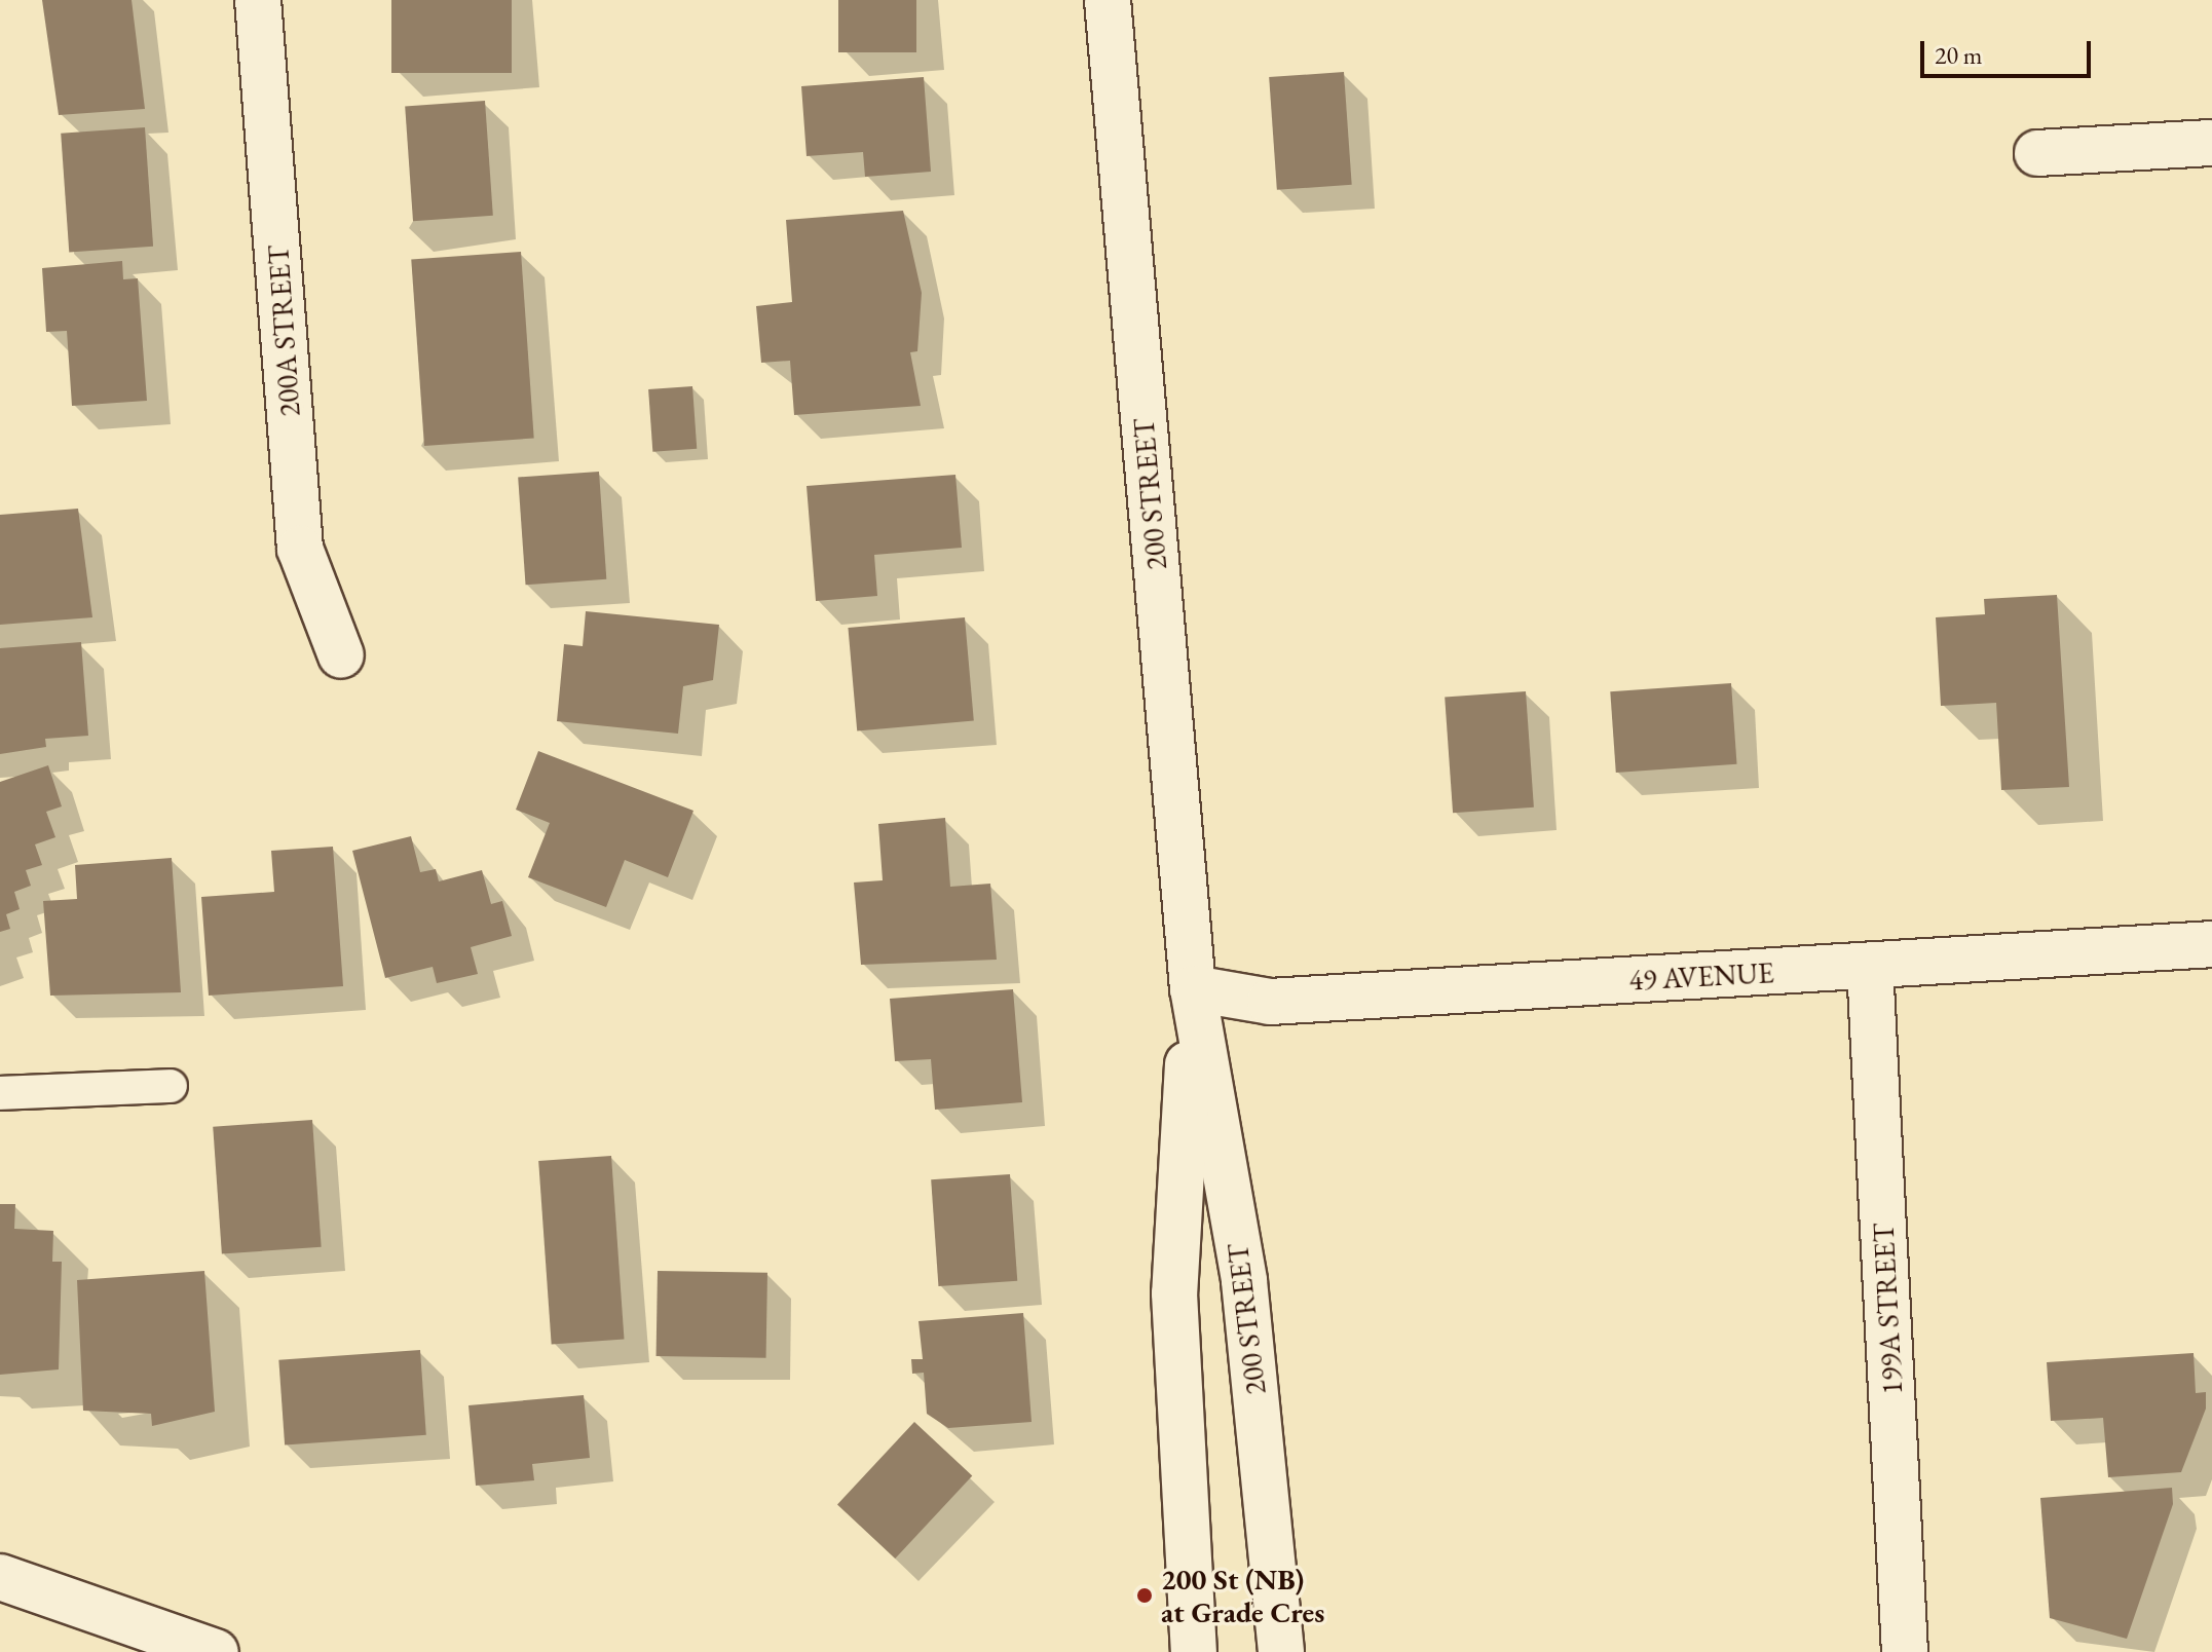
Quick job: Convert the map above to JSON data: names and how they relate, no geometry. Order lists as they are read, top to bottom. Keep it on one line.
{"streets":{"street":["200A STREET","200 STREET","49 AVENUE","199A STREET"]},"crossings":[["200 STREET","49 AVENUE"],["49 AVENUE","199A STREET"]],"places":["200 St (NB) at Grade Cres"],"scale_bar":"20 m"}
